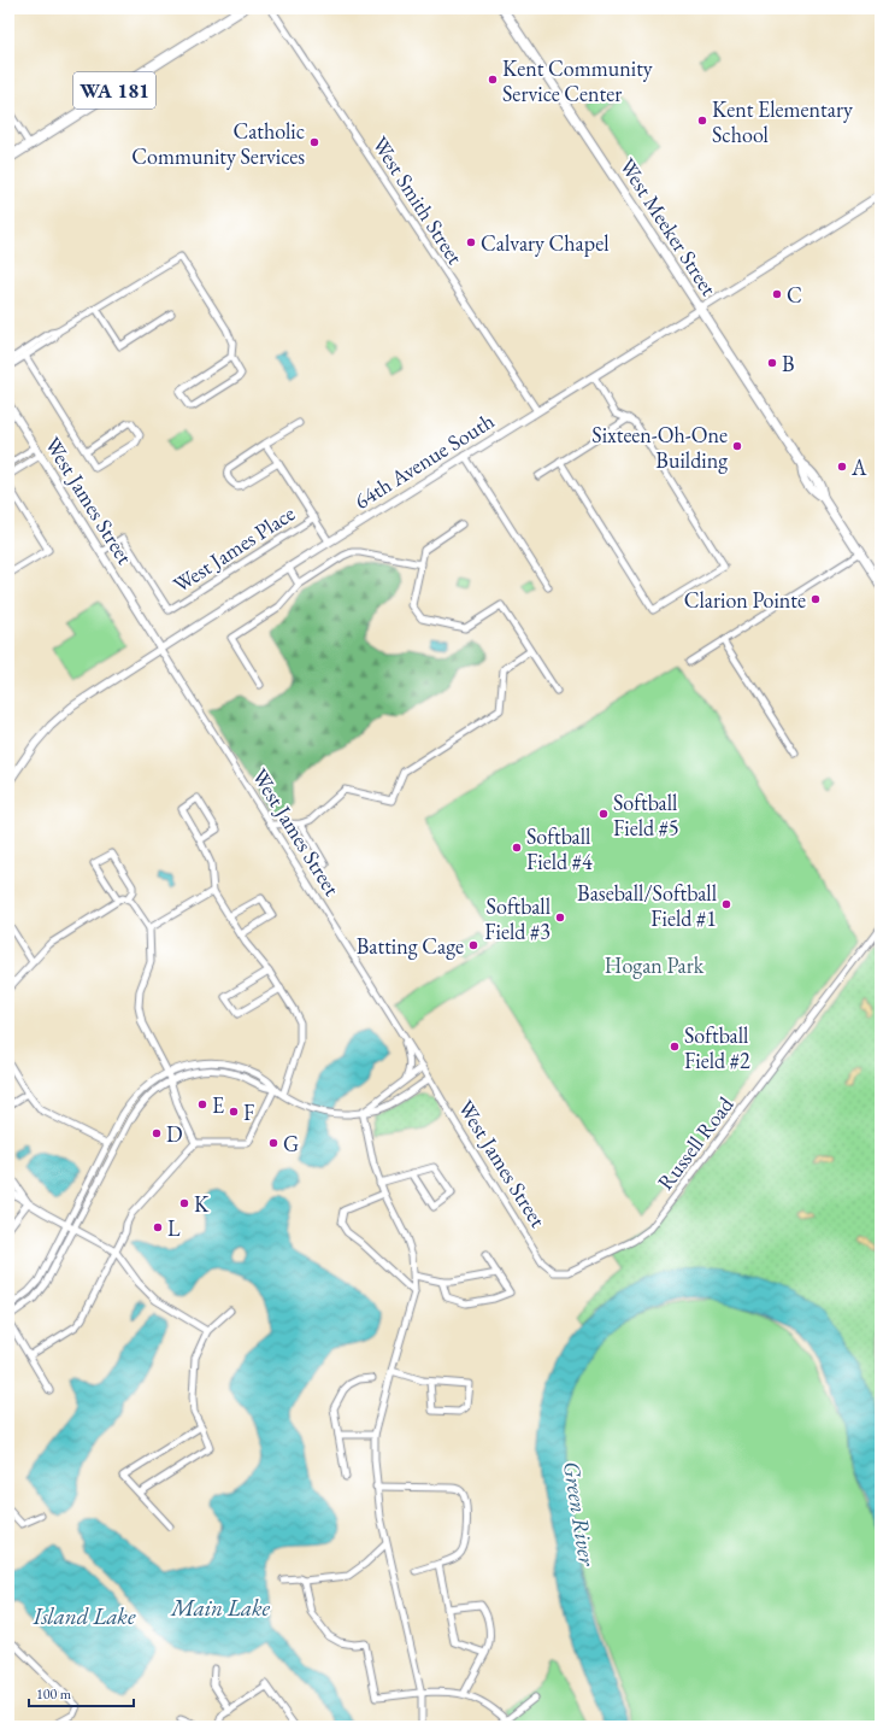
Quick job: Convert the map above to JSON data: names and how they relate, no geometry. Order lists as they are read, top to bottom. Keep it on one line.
{"streets":{"main road":["WA 181","West Meeker Street"],"street":["West Smith Street","64th Avenue South","West James Street","West James Place","Russell Road"]},"crossings":[["West Smith Street","64th Avenue South"],["West Meeker Street","64th Avenue South"],["64th Avenue South","West James Street"],["West James Street","West James Place"],["West James Street","Russell Road"]],"water":["Green River","Main Lake","Island Lake"],"parks":["Hogan Park"],"places":["Kent Community Service Center","Kent Elementary School","Catholic Community Services","Calvary Chapel","C","B","Sixteen-Oh-One Building","A","Clarion Pointe","Softball Field #5","Softball Field #4","Baseball/Softball Field #1","Softball Field #3","Batting Cage","Softball Field #2","E","F","D","G","K","L"],"scale_bar":"100 m"}
